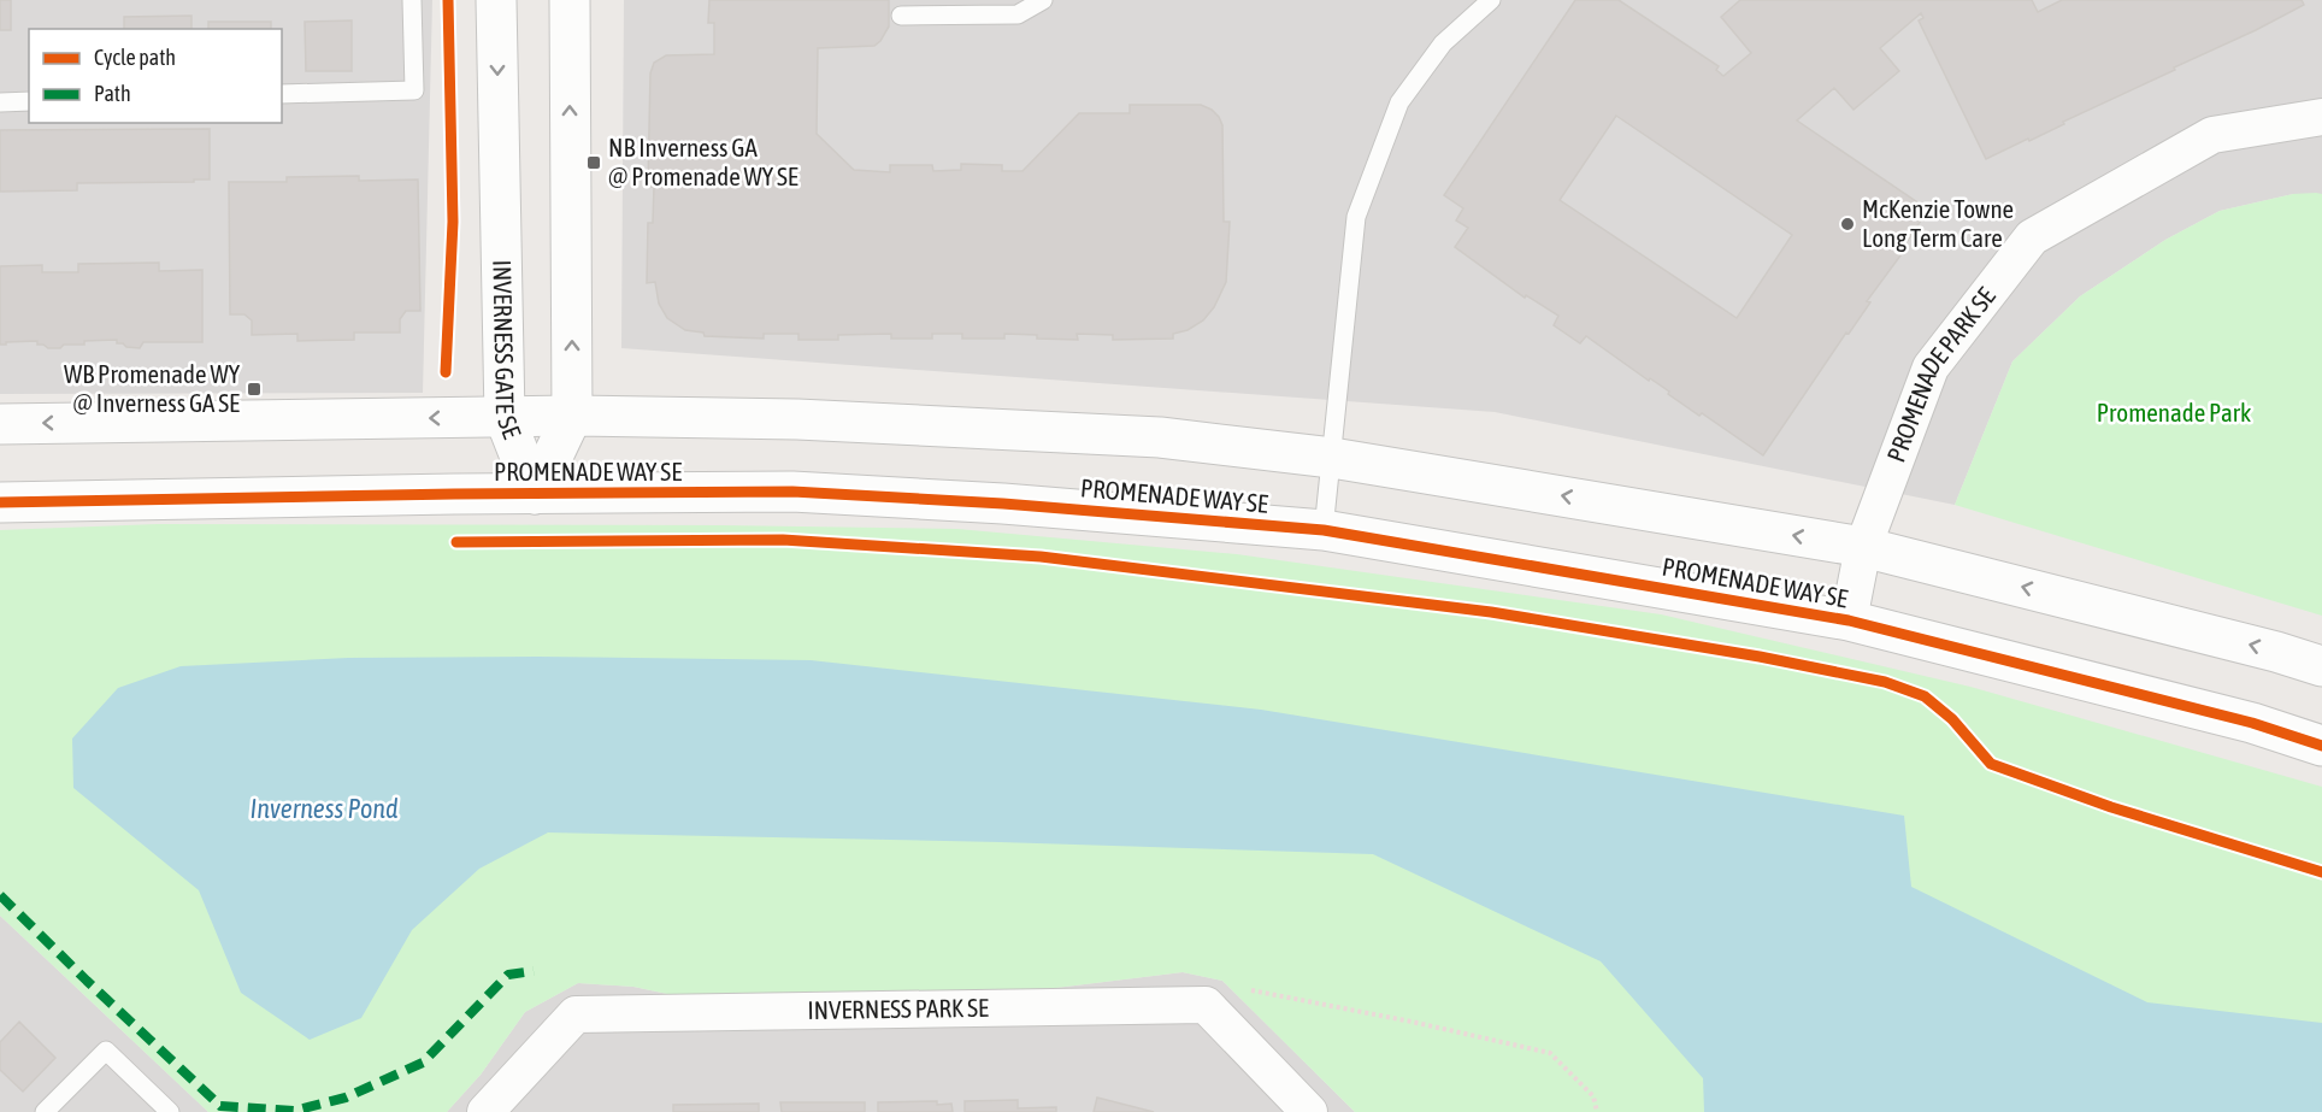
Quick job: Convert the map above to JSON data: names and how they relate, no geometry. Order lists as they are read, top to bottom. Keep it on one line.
{"streets":{"street":["INVERNESS GATE SE","PROMENADE PARK SE","PROMENADE WAY SE","INVERNESS PARK SE"]},"crossings":[["INVERNESS GATE SE","PROMENADE WAY SE"],["PROMENADE PARK SE","PROMENADE WAY SE"]],"water":["Inverness Pond"],"parks":["Promenade Park"],"places":{"transit":["NB Inverness GA @ Promenade WY SE","WB Promenade WY @ Inverness GA SE"],"other":["McKenzie Towne Long Term Care"]},"legend":["Cycle path","Path"]}
